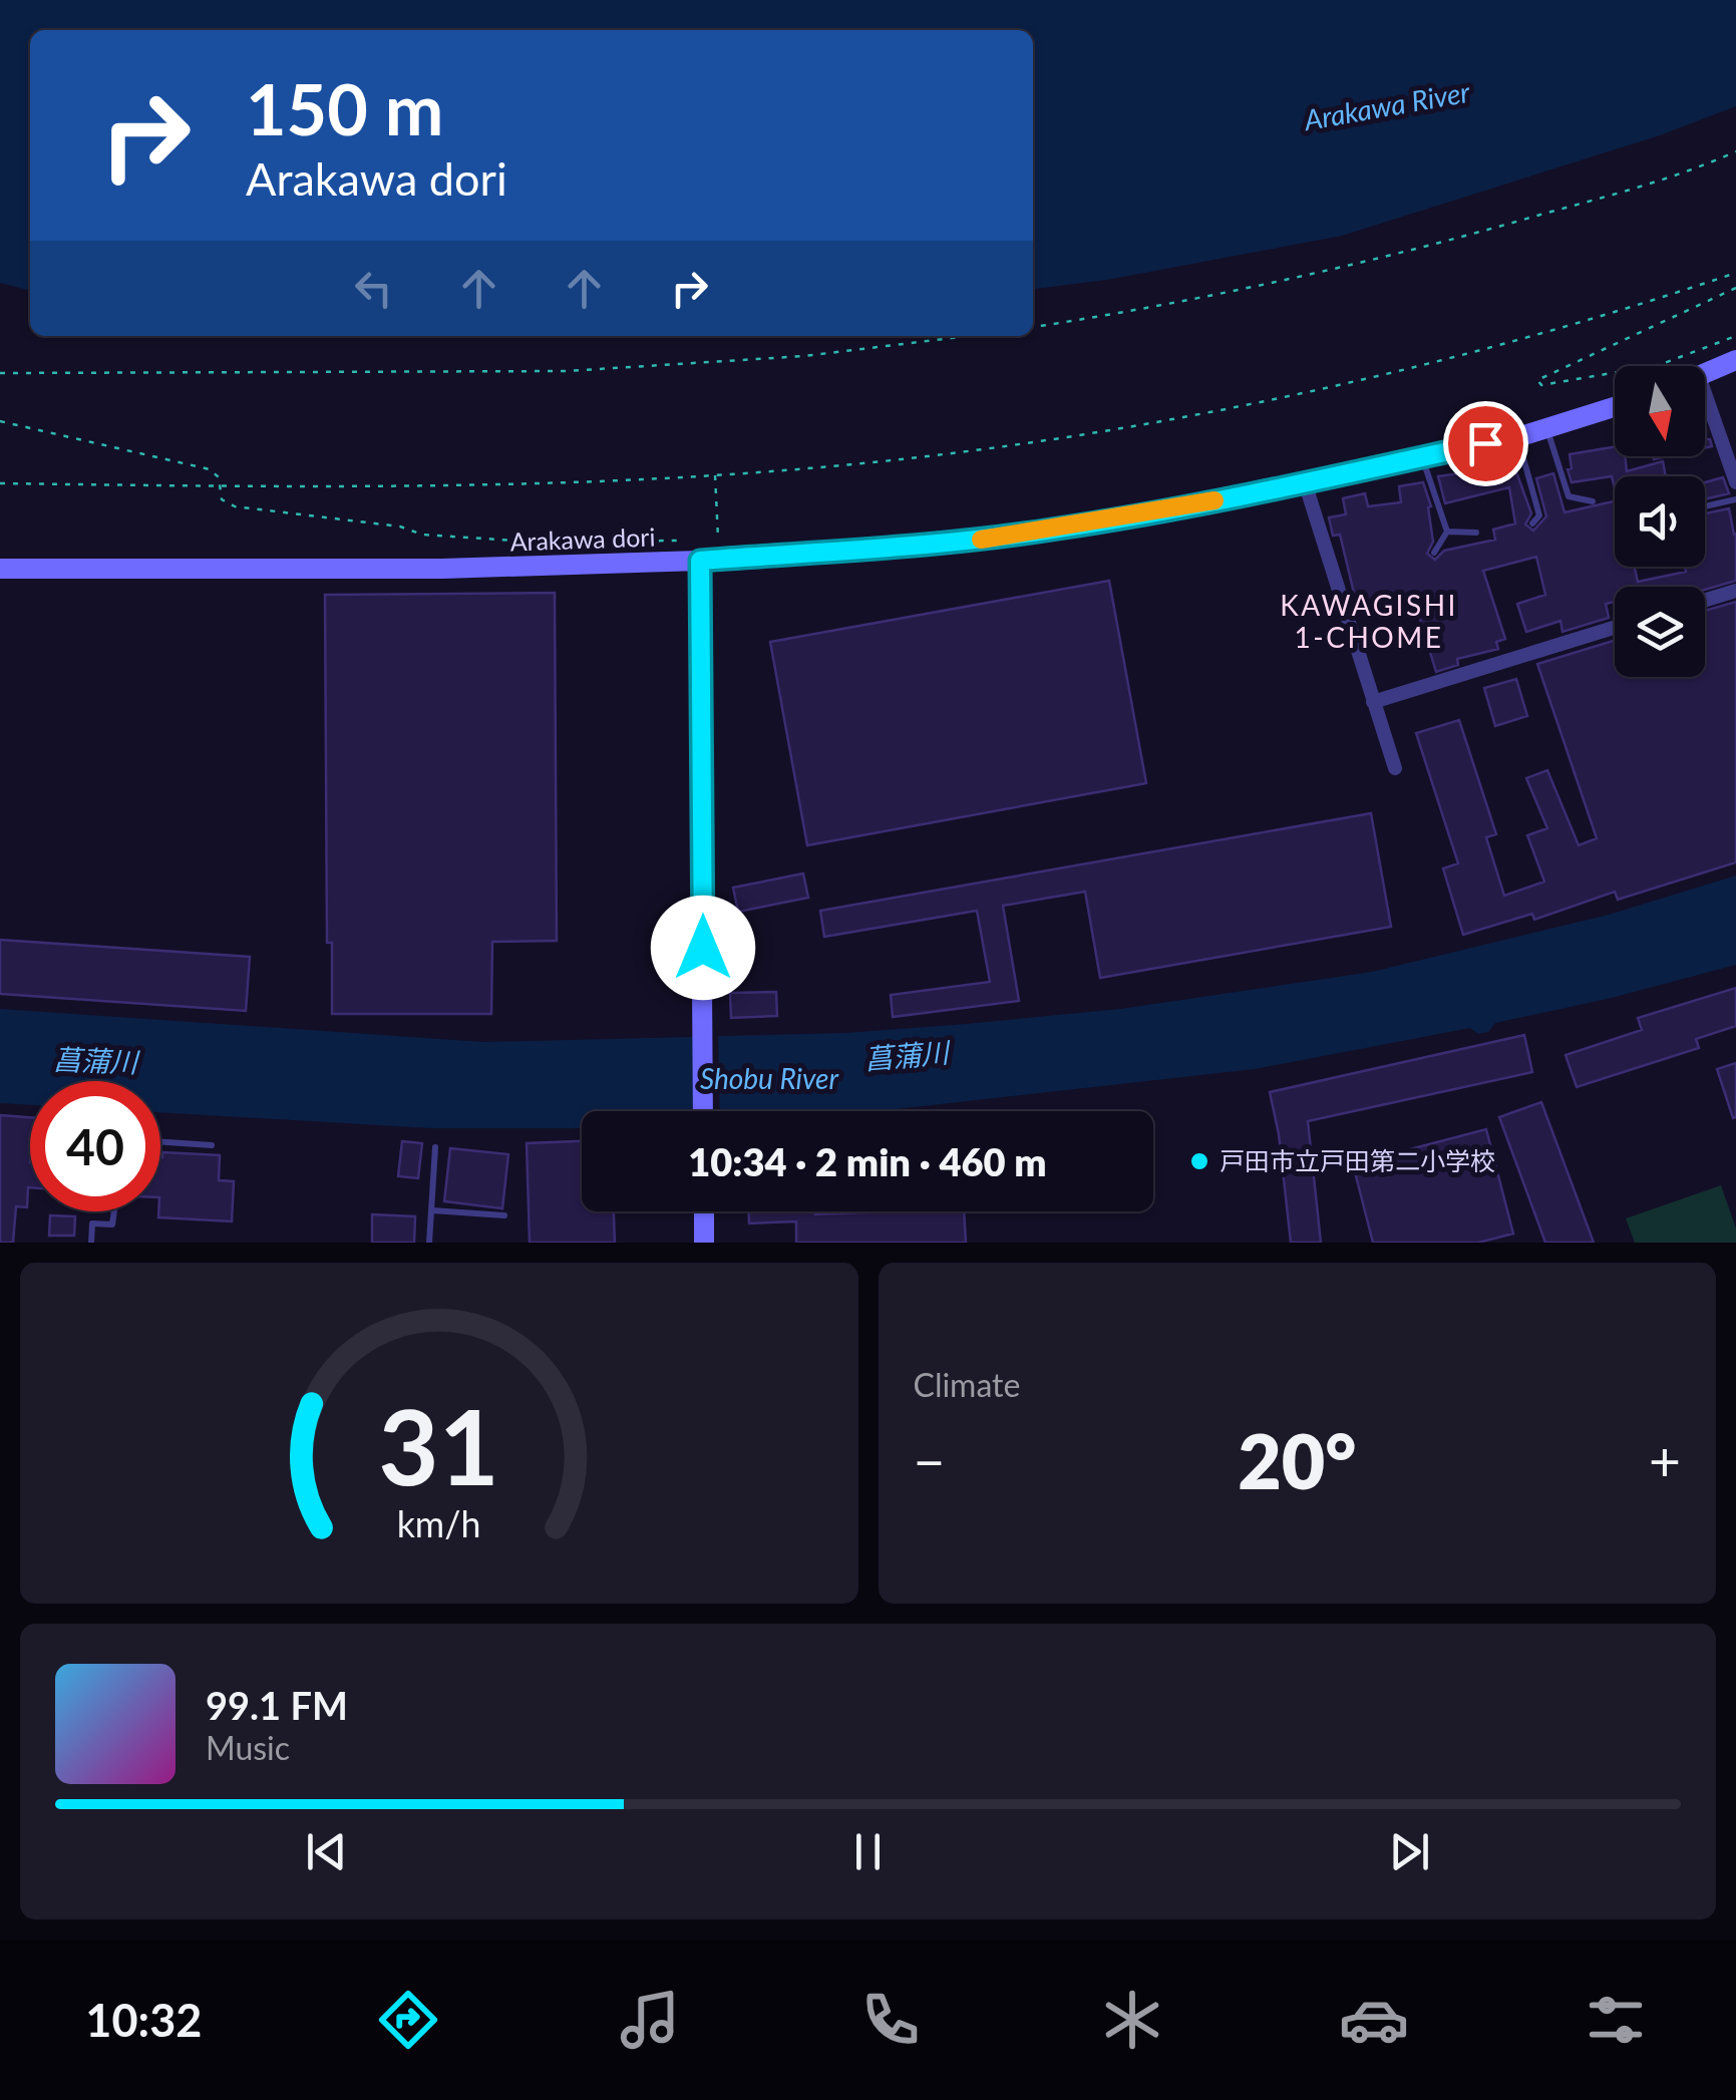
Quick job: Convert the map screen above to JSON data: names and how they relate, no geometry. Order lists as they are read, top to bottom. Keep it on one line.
{"streets":{"street":["Arakawa dori"]},"districts":["KAWAGISHI 1-CHOME"],"water":["Arakawa River","菖蒲川","Shobu River"],"places":["戸田市立戸田第二小学校"],"north":"bottom","page":{"turn":["150 m","Arakawa dori"],"limit":"40","trip":"10:34 · 2 min · 460 m","tile":"Climate","heat":["−","20°","+"],"song":["99.1 FM","Music"],"tabs":"10:32","gauge":["31","km/h"]}}
